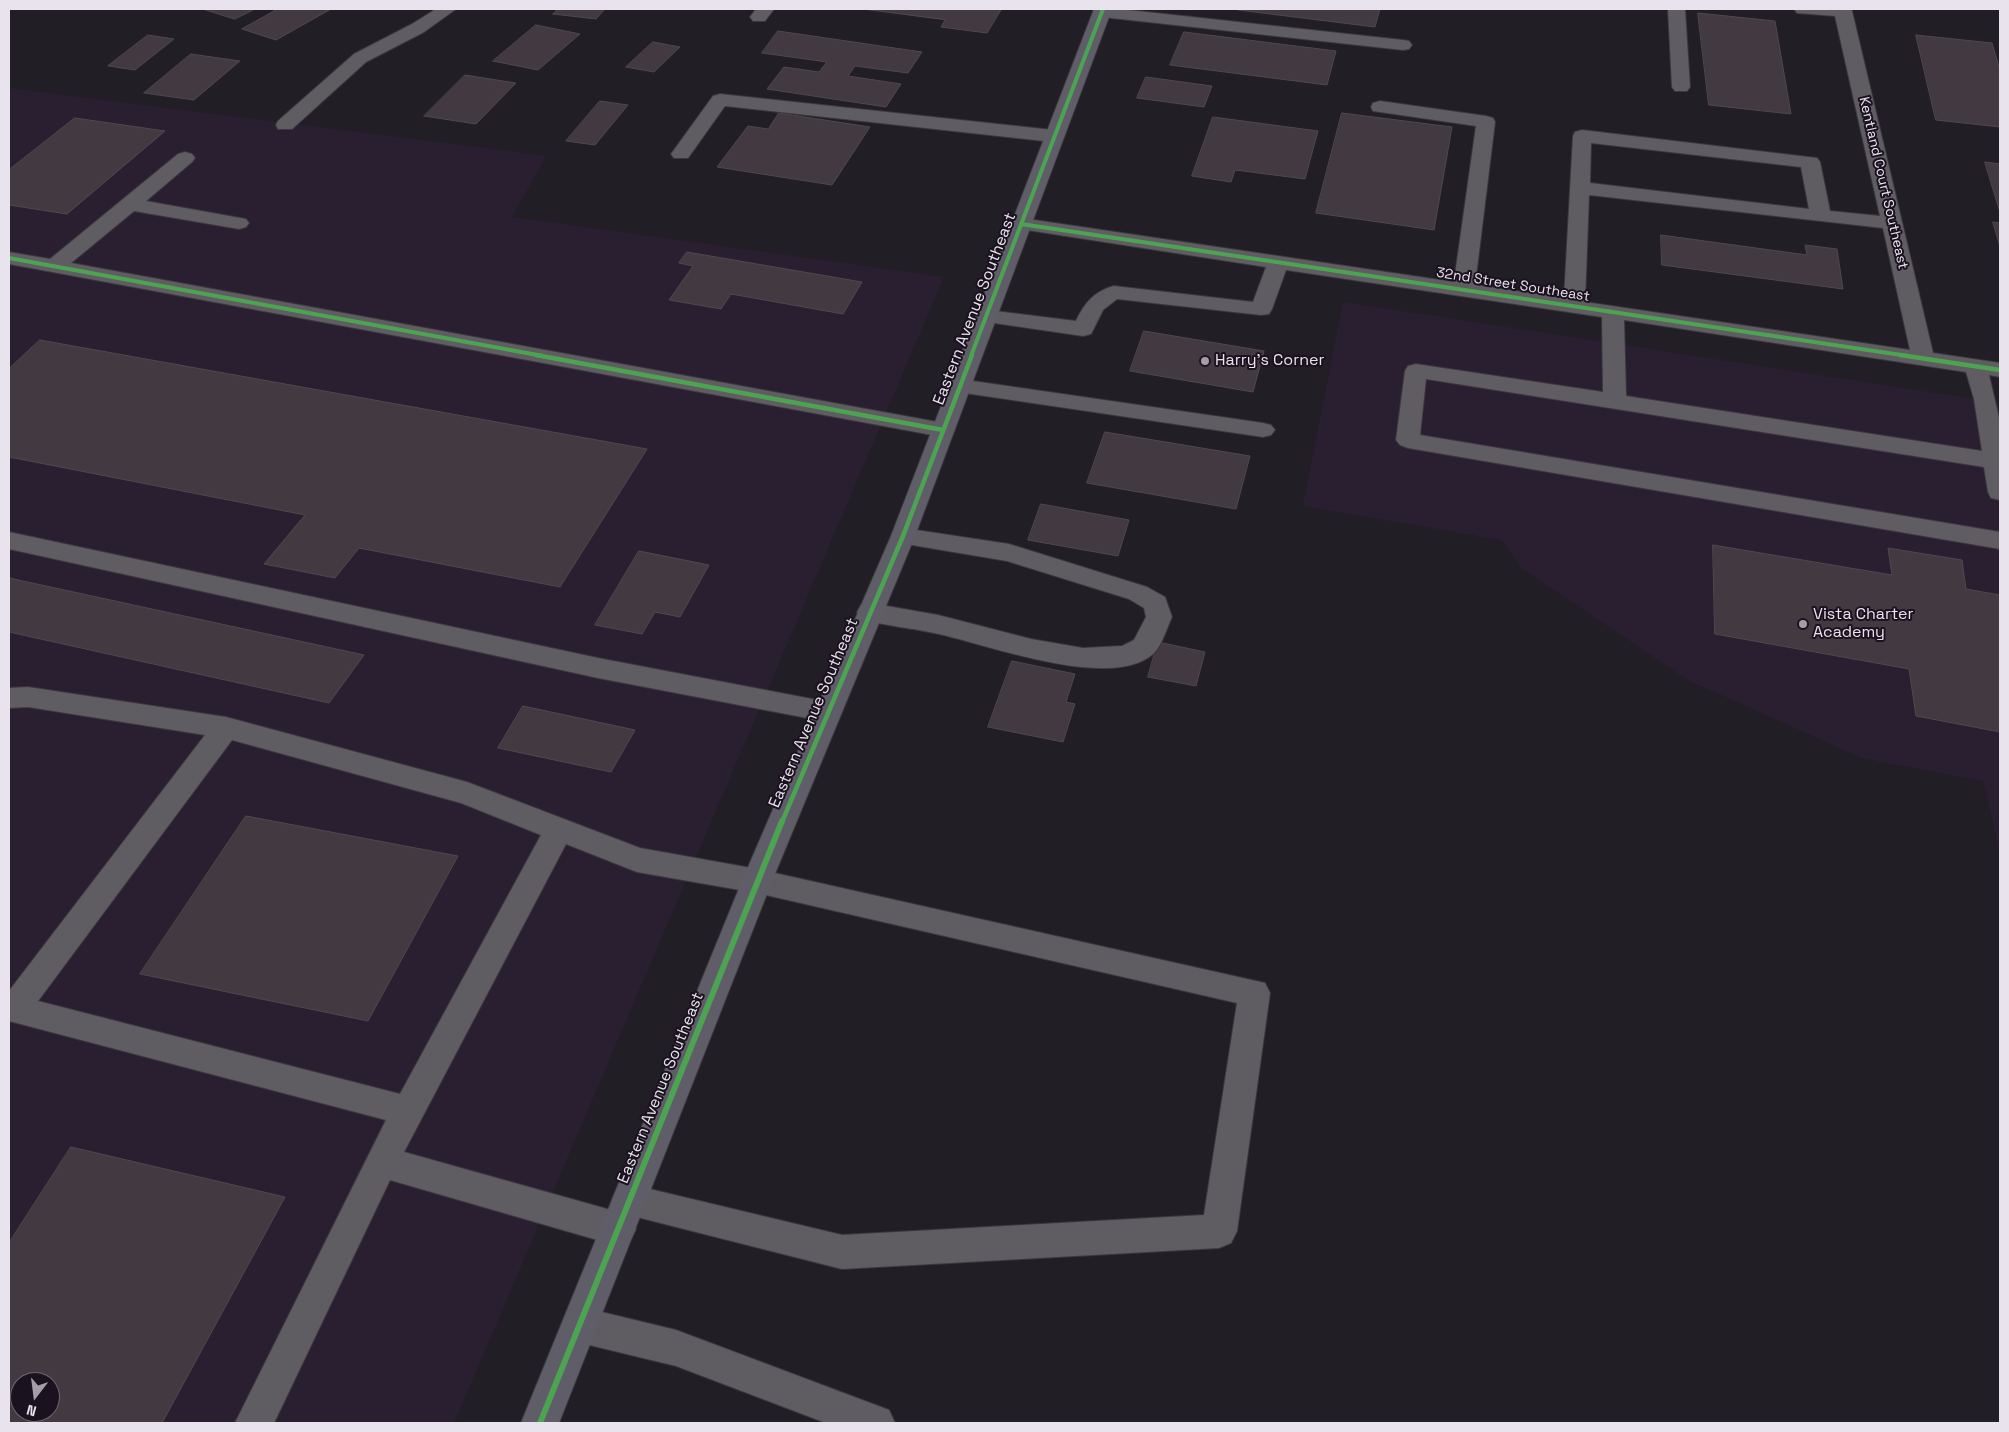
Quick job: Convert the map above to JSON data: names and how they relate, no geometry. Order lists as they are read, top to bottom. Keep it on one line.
{"streets":{"main road":["Eastern Avenue Southeast"],"street":["Kentland Court Southeast","32nd Street Southeast"]},"crossings":[["Kentland Court Southeast","32nd Street Southeast"],["32nd Street Southeast","Eastern Avenue Southeast"]],"places":["Harry's Corner","Vista Charter Academy"],"north":"bottom"}
